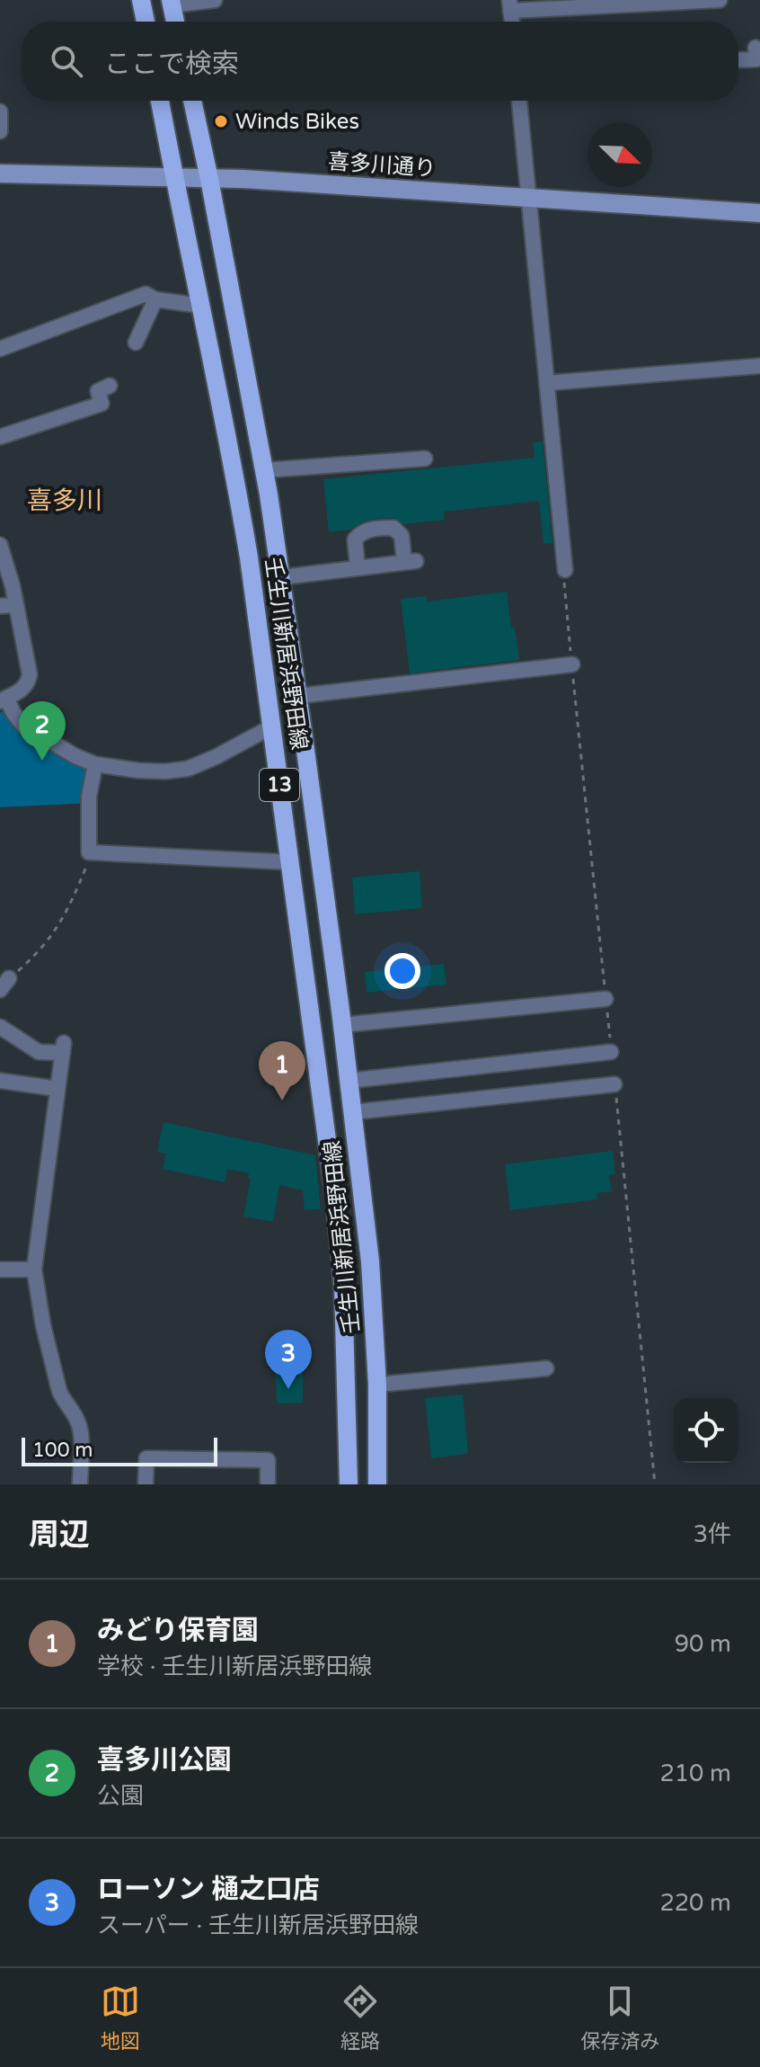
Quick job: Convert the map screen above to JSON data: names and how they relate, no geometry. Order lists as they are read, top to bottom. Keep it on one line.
{"streets":{"main road":["壬生川新居浜野田線","13"],"street":["喜多川通り"]},"crossings":[["喜多川通り","壬生川新居浜野田線"]],"districts":["喜多川"],"places":["Winds Bikes"],"scale_bar":"100 m","north":"bottom right","page":{"search":"ここで検索","pins":["2","1","3"],"scale":"100 m","heading":["周辺","3件"],"list":[{"mark":"1","name":"みどり保育園","note":"学校 · 壬生川新居浜野田線","value":"90 m"},{"mark":"2","name":"喜多川公園","note":"公園","value":"210 m"},{"mark":"3","name":"ローソン 樋之口店","note":"スーパー · 壬生川新居浜野田線","value":"220 m"}],"nav":["地図","経路","保存済み"]}}
